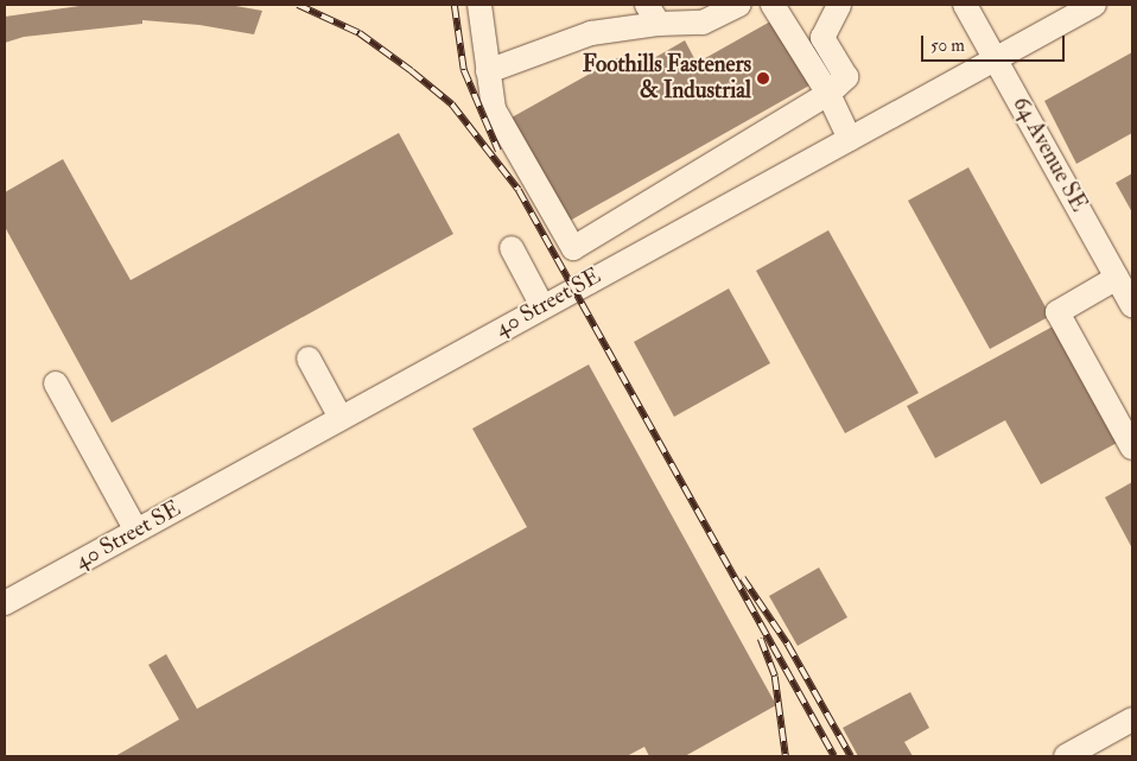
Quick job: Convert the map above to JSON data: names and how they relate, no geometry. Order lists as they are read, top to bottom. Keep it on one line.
{"streets":{"street":["64 Avenue SE","40 Street SE"]},"crossings":[["64 Avenue SE","40 Street SE"]],"places":["Foothills Fasteners & Industrial"],"scale_bar":"50 m"}
